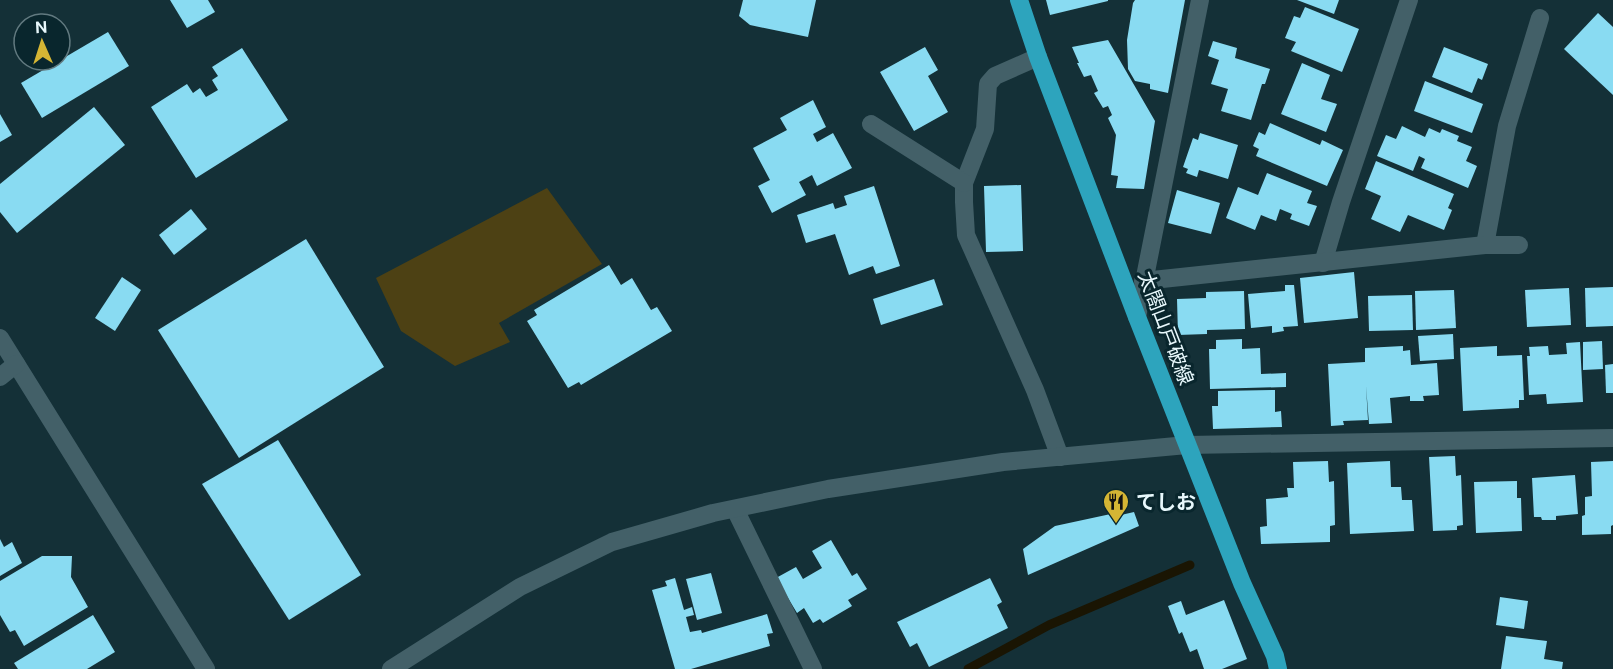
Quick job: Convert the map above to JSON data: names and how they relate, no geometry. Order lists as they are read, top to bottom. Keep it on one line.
{"streets":{"main road":["太閤山戸破線"]},"places":{"restaurant":["てしお"]},"north":"top"}
